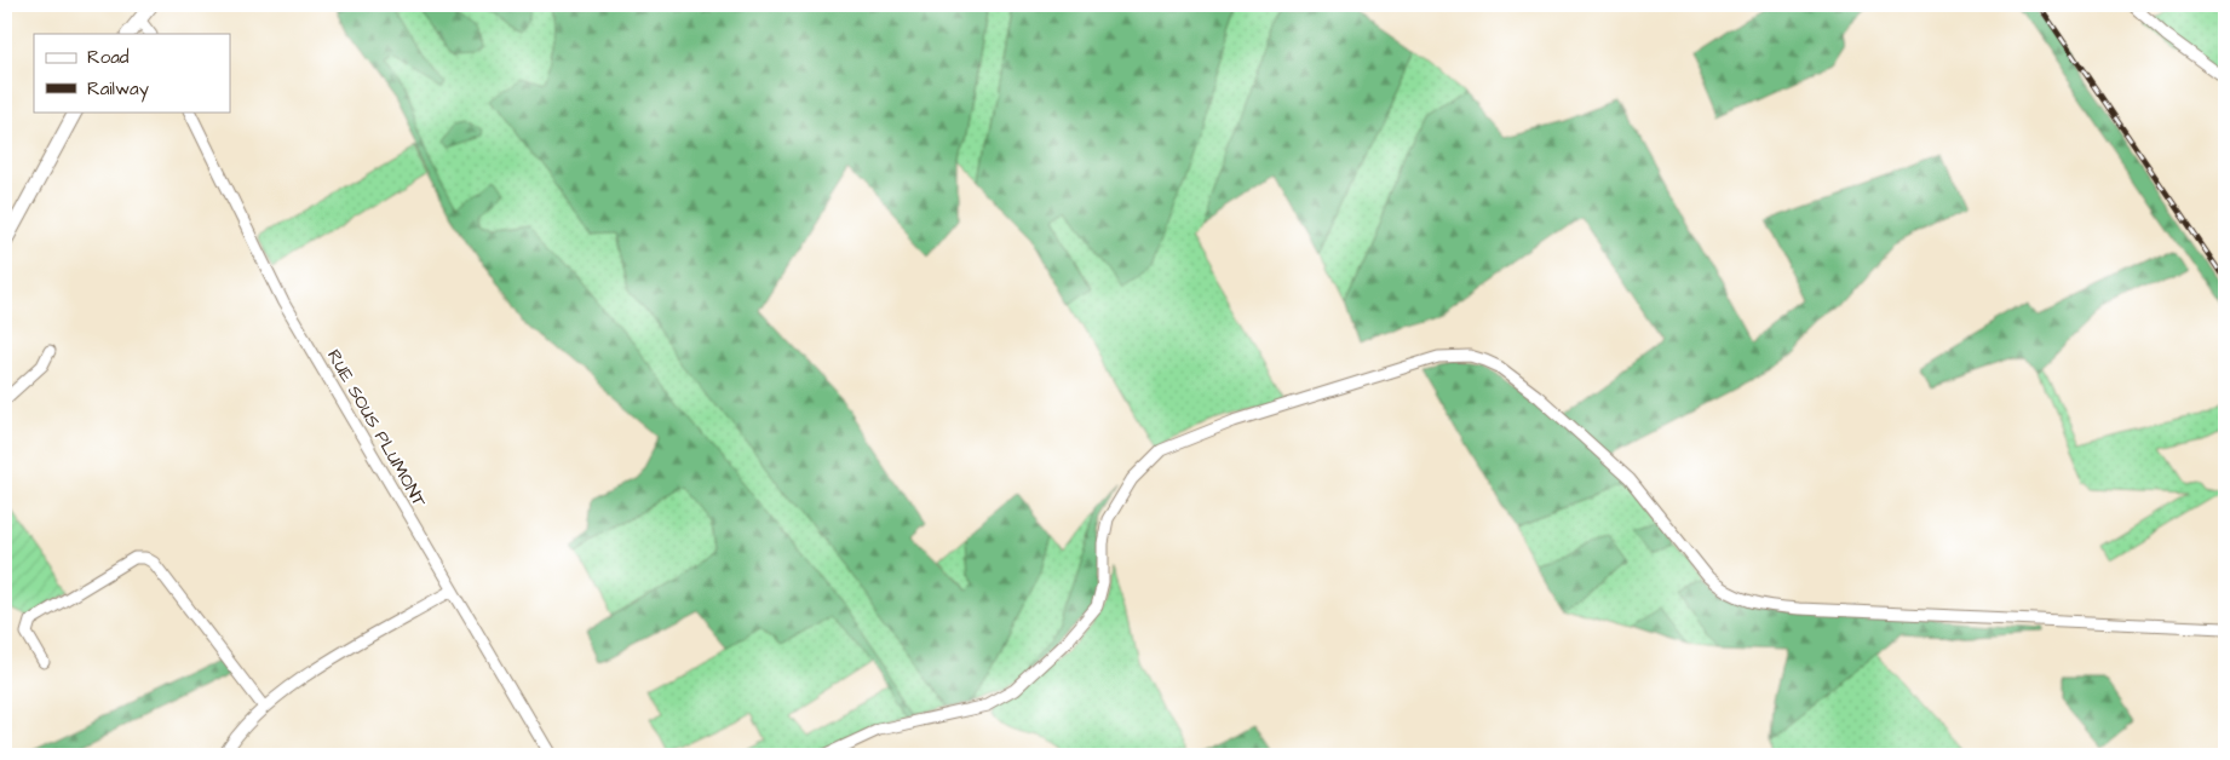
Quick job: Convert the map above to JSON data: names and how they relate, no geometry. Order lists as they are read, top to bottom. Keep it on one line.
{"streets":{"street":["RUE SOUS PLUMONT"]},"legend":["Road","Railway"]}
